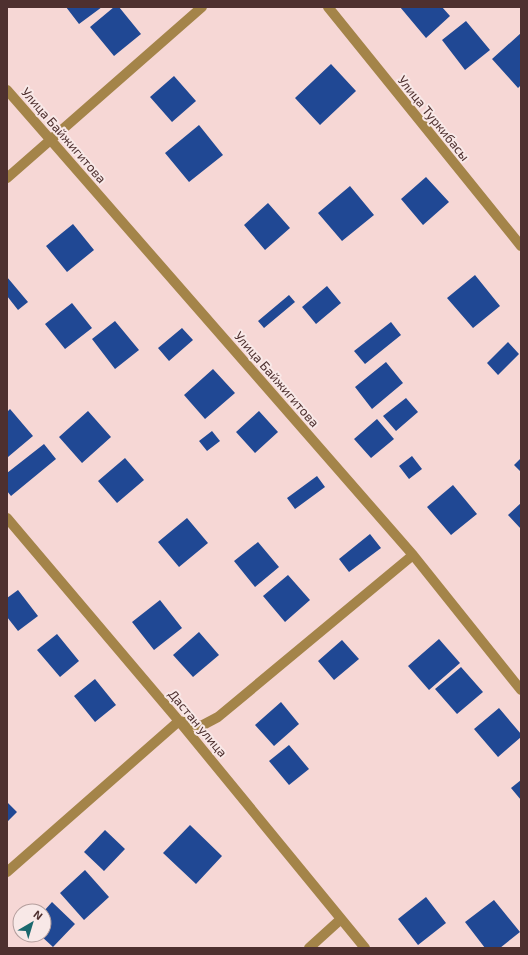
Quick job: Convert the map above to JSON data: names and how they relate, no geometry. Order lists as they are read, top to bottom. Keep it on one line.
{"streets":{"street":["Улица Туркибасы","Улица Байжигитова","Дастан улица"]},"north":"top right"}
